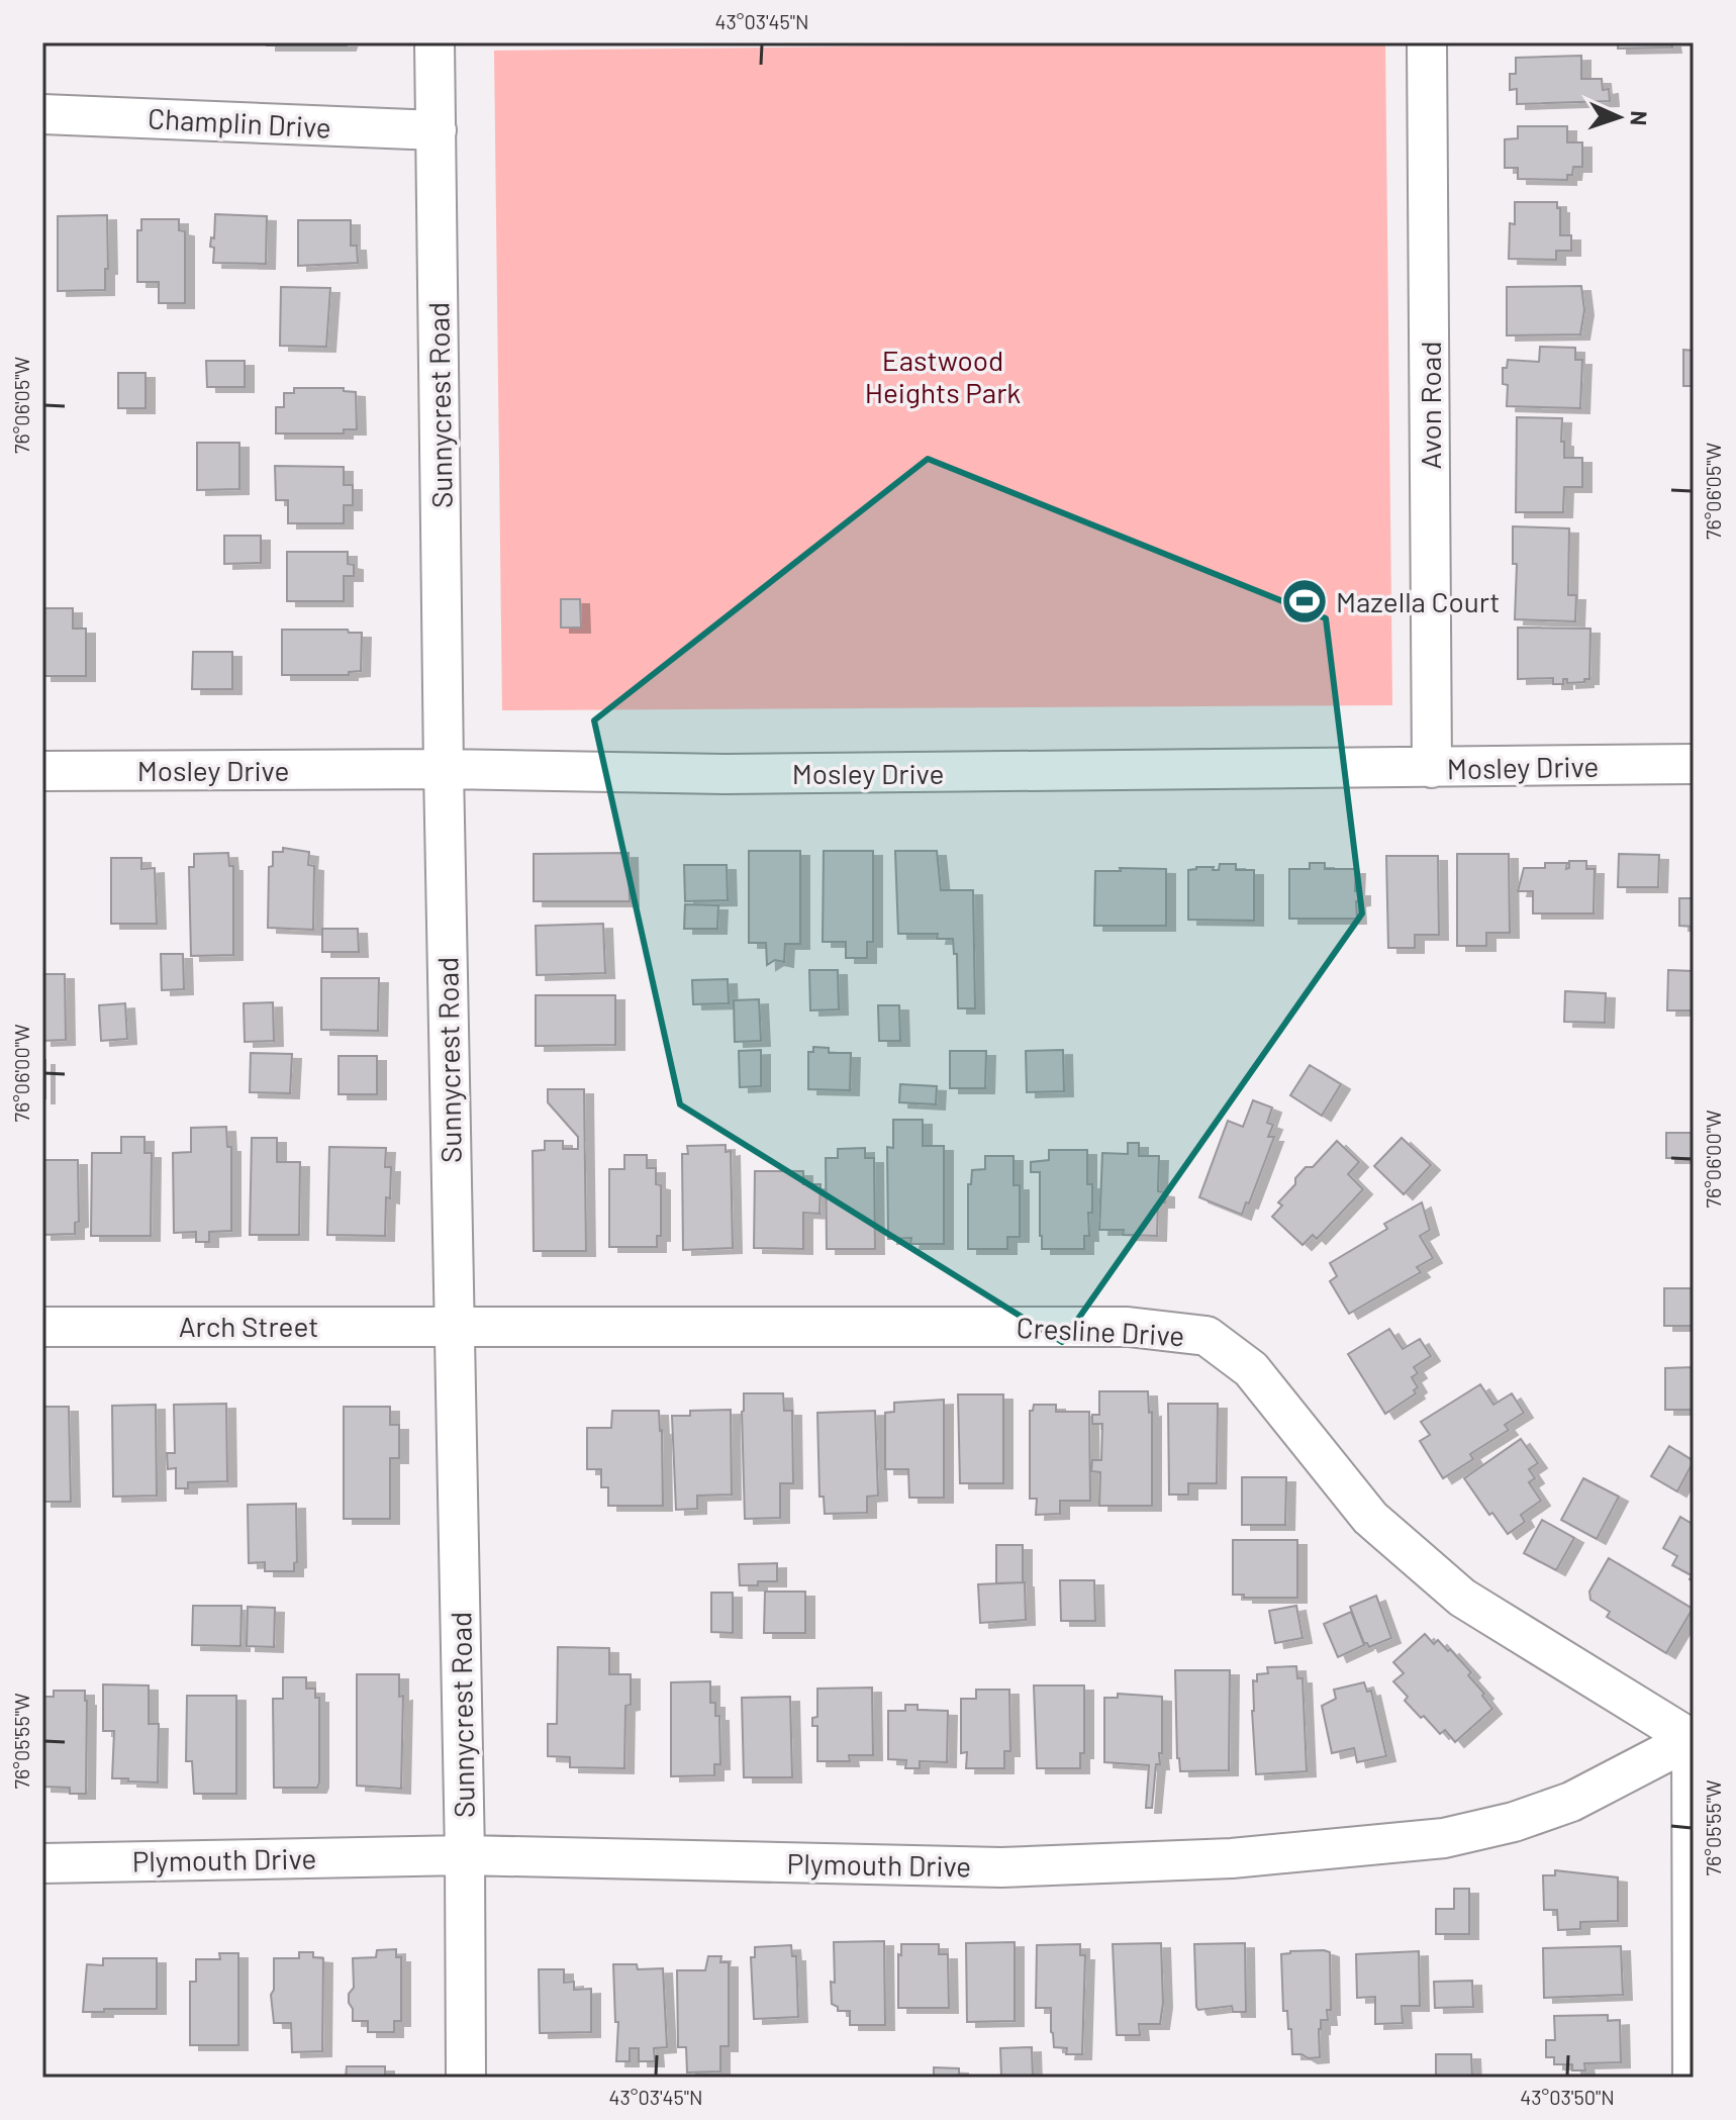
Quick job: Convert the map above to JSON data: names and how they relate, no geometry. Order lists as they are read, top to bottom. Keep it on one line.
{"streets":{"street":["Champlin Drive","Sunnycrest Road","Avon Road","Mosley Drive","Arch Street","Cresline Drive","Plymouth Drive"]},"crossings":[["Champlin Drive","Sunnycrest Road"],["Sunnycrest Road","Mosley Drive"],["Sunnycrest Road","Arch Street"],["Sunnycrest Road","Cresline Drive"],["Sunnycrest Road","Plymouth Drive"],["Avon Road","Mosley Drive"],["Arch Street","Cresline Drive"],["Cresline Drive","Plymouth Drive"]],"parks":["Eastwood Heights Park"],"places":{"sports":["Mazella Court"]},"north":"right","coordinates":["43°03'45\"N","76°06'05\"W","76°06'00\"W","76°05'55\"W","43°03'50\"N"]}
